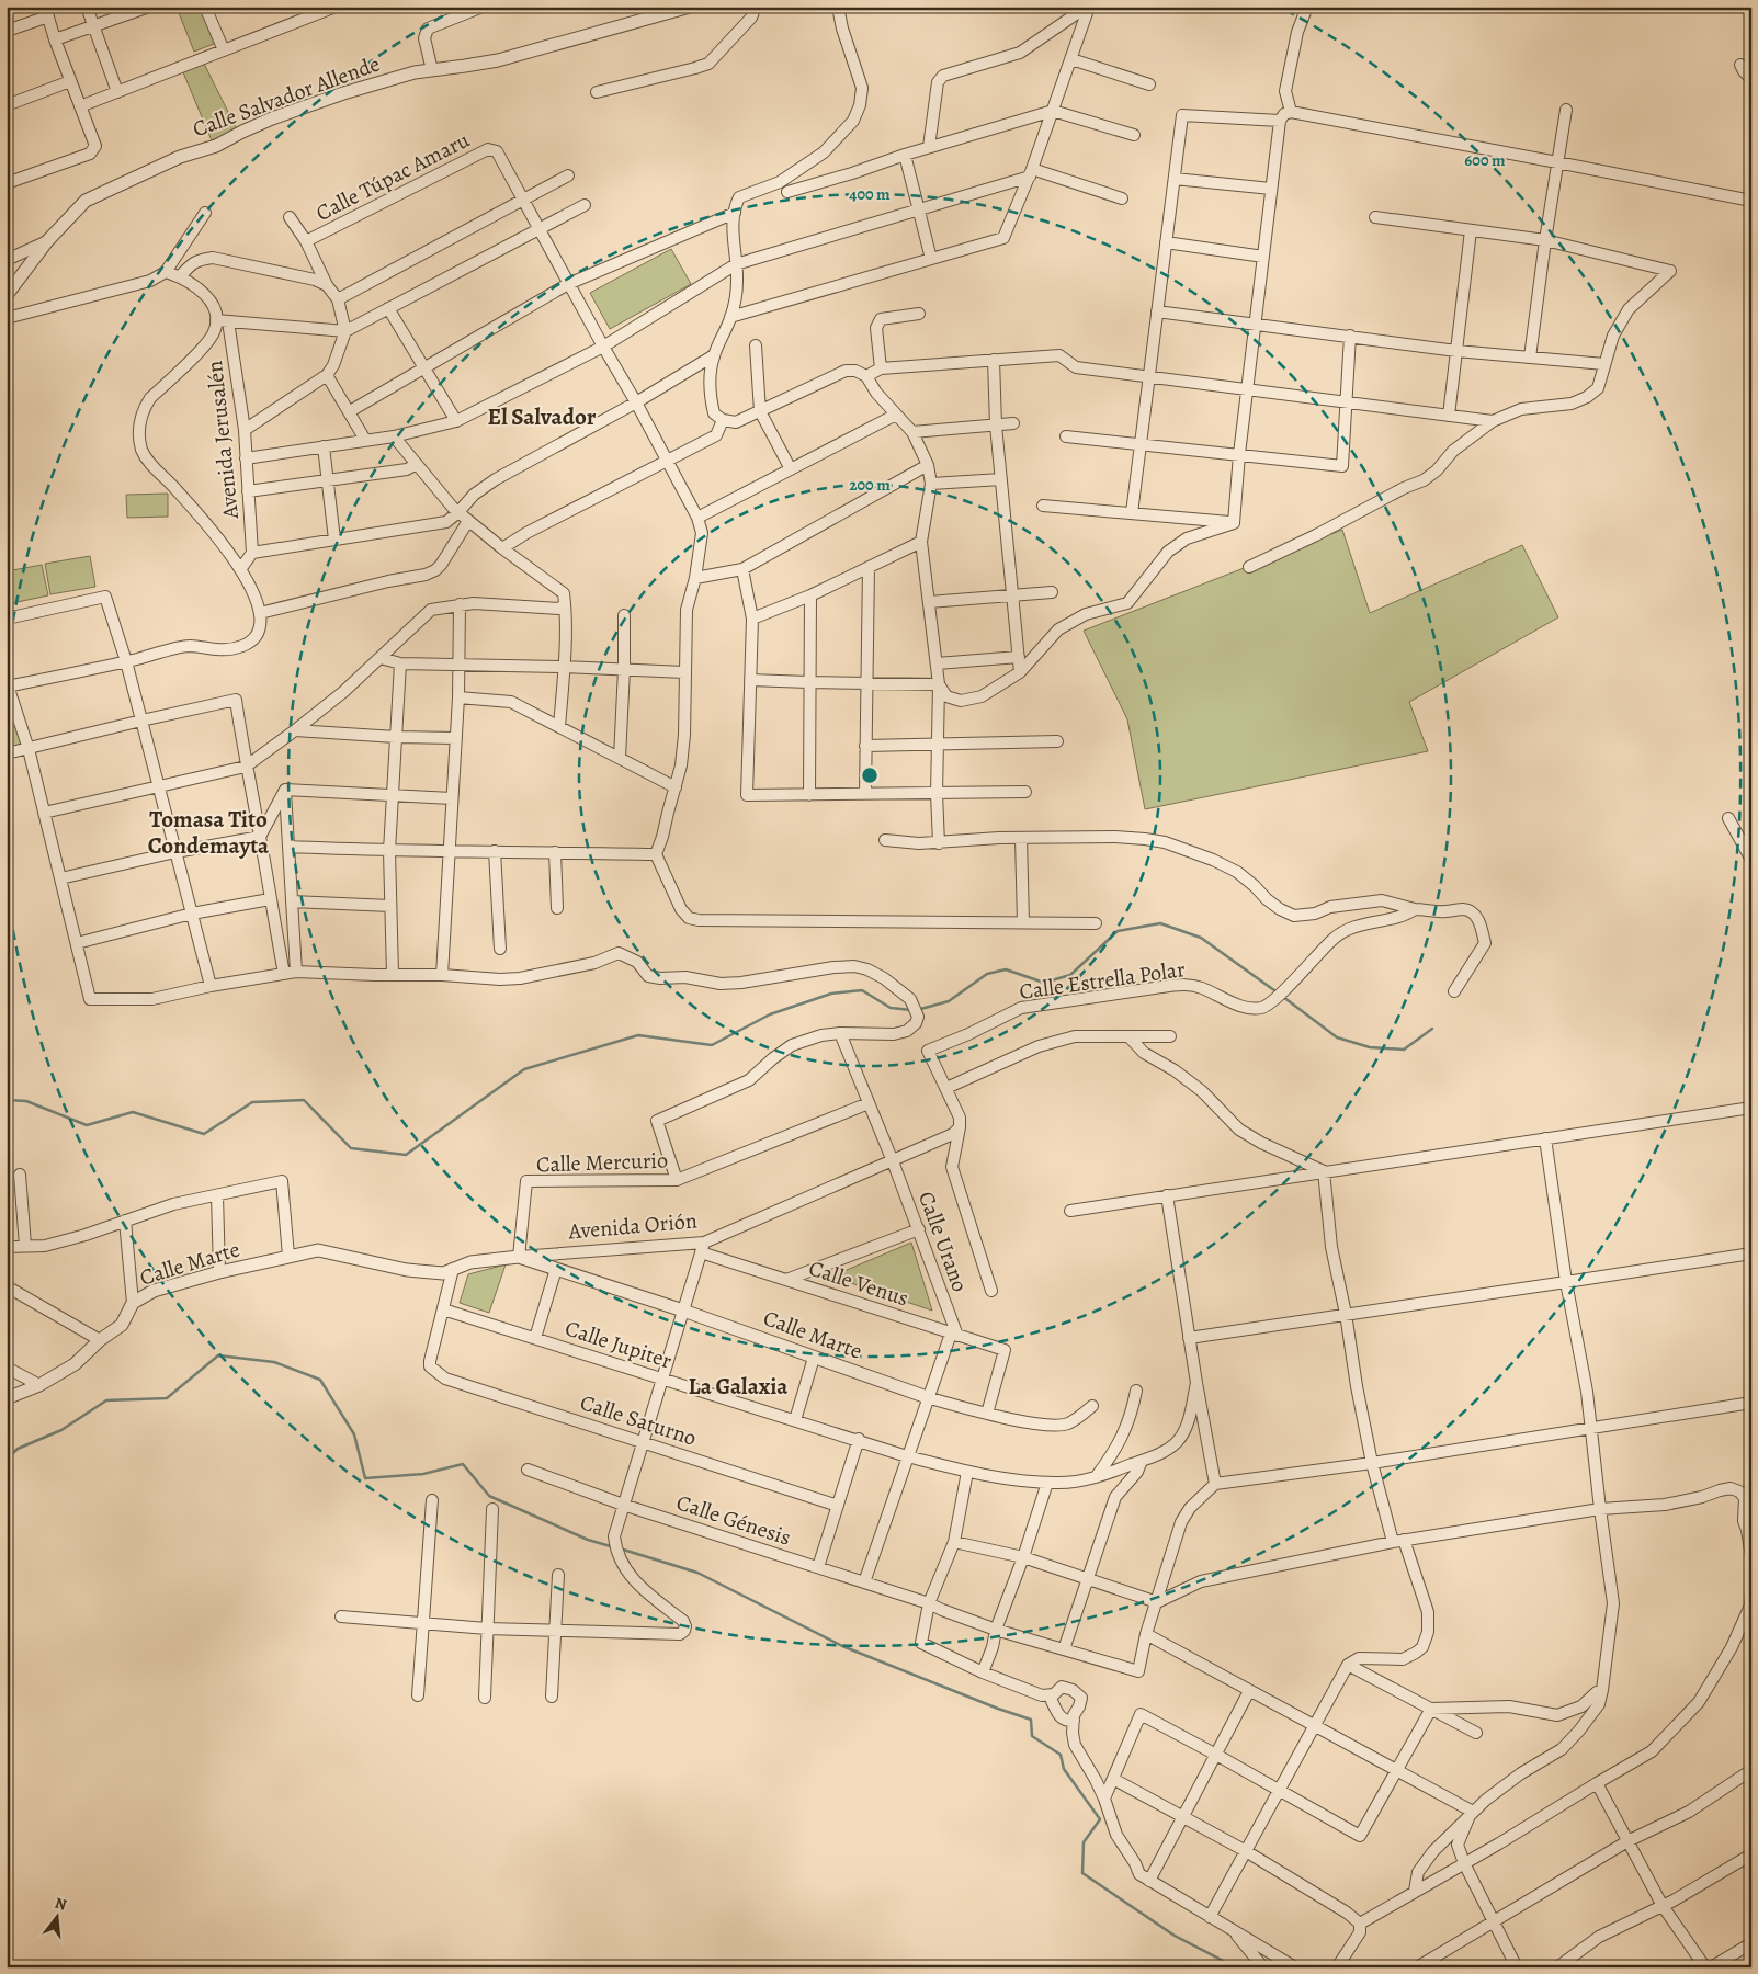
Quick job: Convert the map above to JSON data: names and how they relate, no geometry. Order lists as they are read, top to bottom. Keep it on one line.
{"streets":{"street":["Calle Salvador Allende","Calle Túpac Amaru","Avenida Jerusalén","Calle Estrella Polar","Calle Mercurio","Avenida Orión","Calle Urano","Calle Marte","Calle Venus","Calle Jupiter","Calle Saturno","Calle Génesis"]},"crossings":[["Calle Mercurio","Avenida Orión"],["Calle Mercurio","Calle Urano"],["Calle Mercurio","Calle Marte"],["Avenida Orión","Calle Urano"],["Avenida Orión","Calle Marte"],["Avenida Orión","Calle Venus"],["Calle Urano","Calle Venus"],["Calle Marte","Calle Venus"],["Calle Jupiter","Calle Saturno"]],"districts":["El Salvador","Tomasa Tito Condemayta","La Galaxia"],"north":"top","rings":["600 m","400 m","200 m"]}
